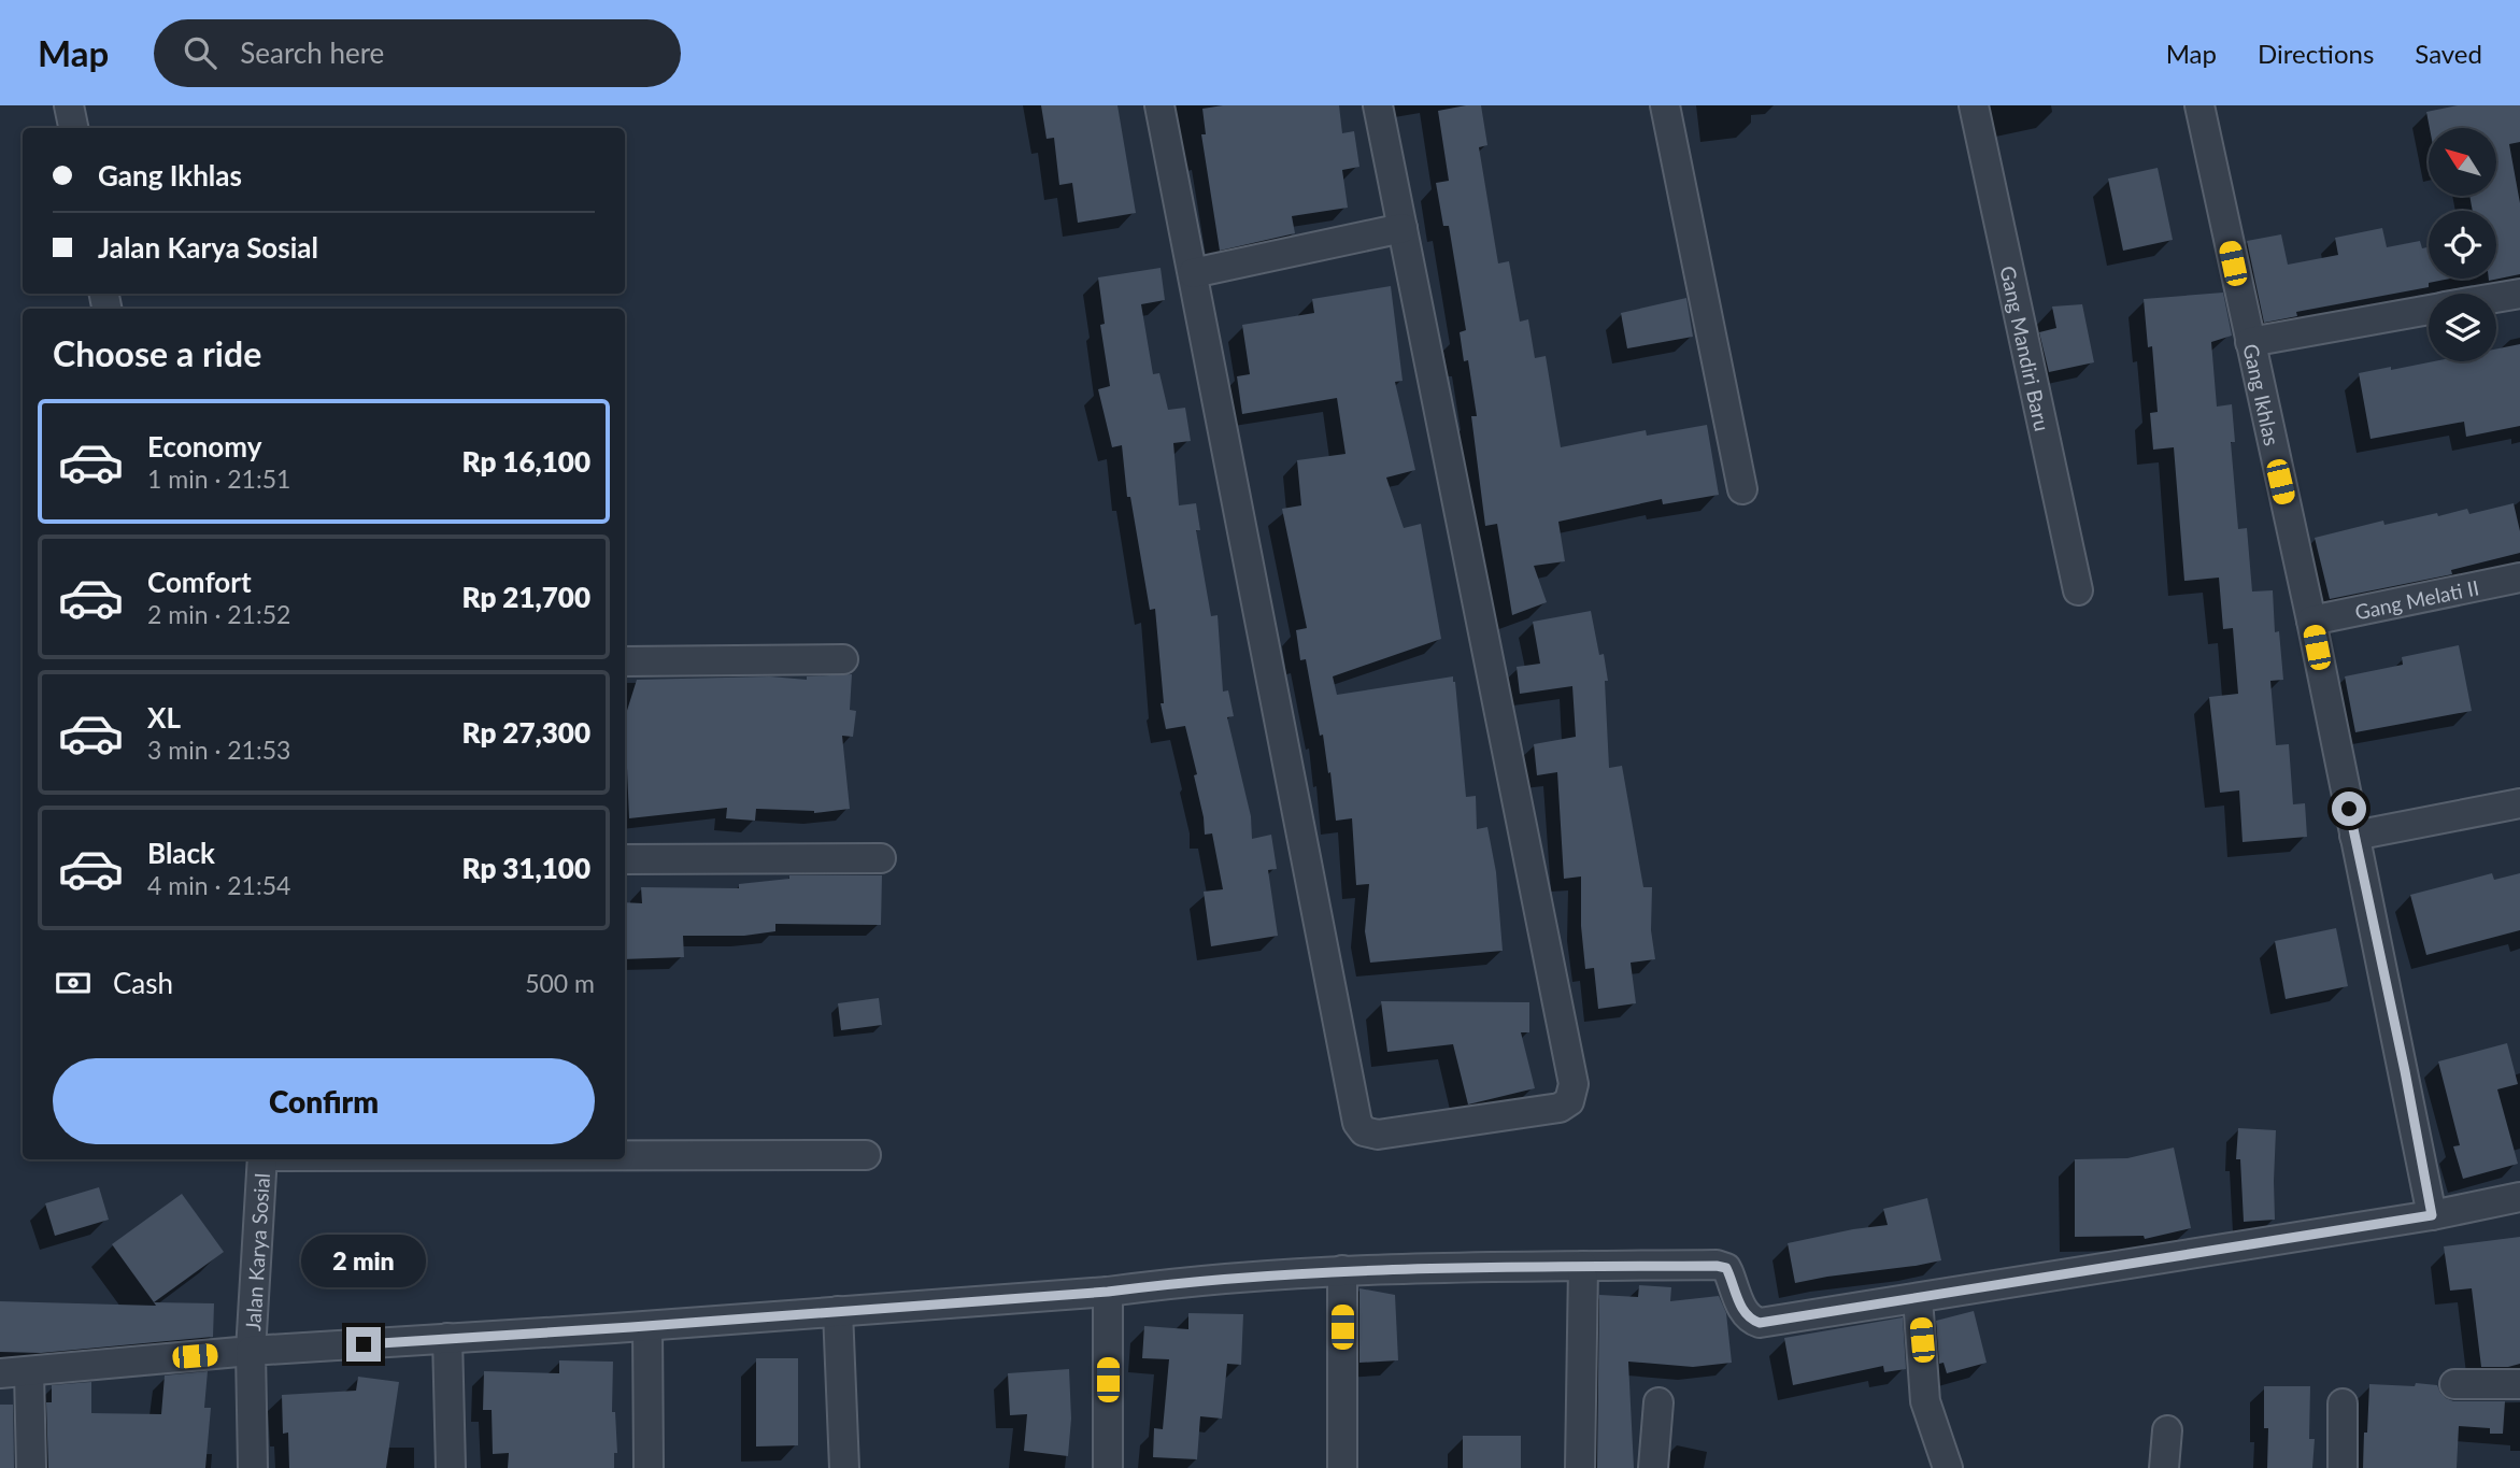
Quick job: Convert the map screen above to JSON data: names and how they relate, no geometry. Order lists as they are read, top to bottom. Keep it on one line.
{"streets":{"street":["Gang Mandiri Baru","Gang Ikhlas","Gang Melati II","Jalan Karya Sosial"]},"crossings":[["Gang Ikhlas","Gang Melati II"],["Gang Ikhlas","Jalan Karya Sosial"]],"north":"top left","page":{"header":"Map","search":"Search here","nav":["Map","Directions","Saved"],"banner":["Gang Ikhlas","Jalan Karya Sosial"],"heading":"Choose a ride","list":[{"name":"Economy","note":"1 min · 21:51","value":"Rp 16,100"},{"name":"Comfort","note":"2 min · 21:52","value":"Rp 21,700"},{"name":"XL","note":"3 min · 21:53","value":"Rp 27,300"},{"name":"Black","note":"4 min · 21:54","value":"Rp 31,100"}],"pay":["Cash","500 m"],"buttons":"Confirm","bubble":"2 min"}}
